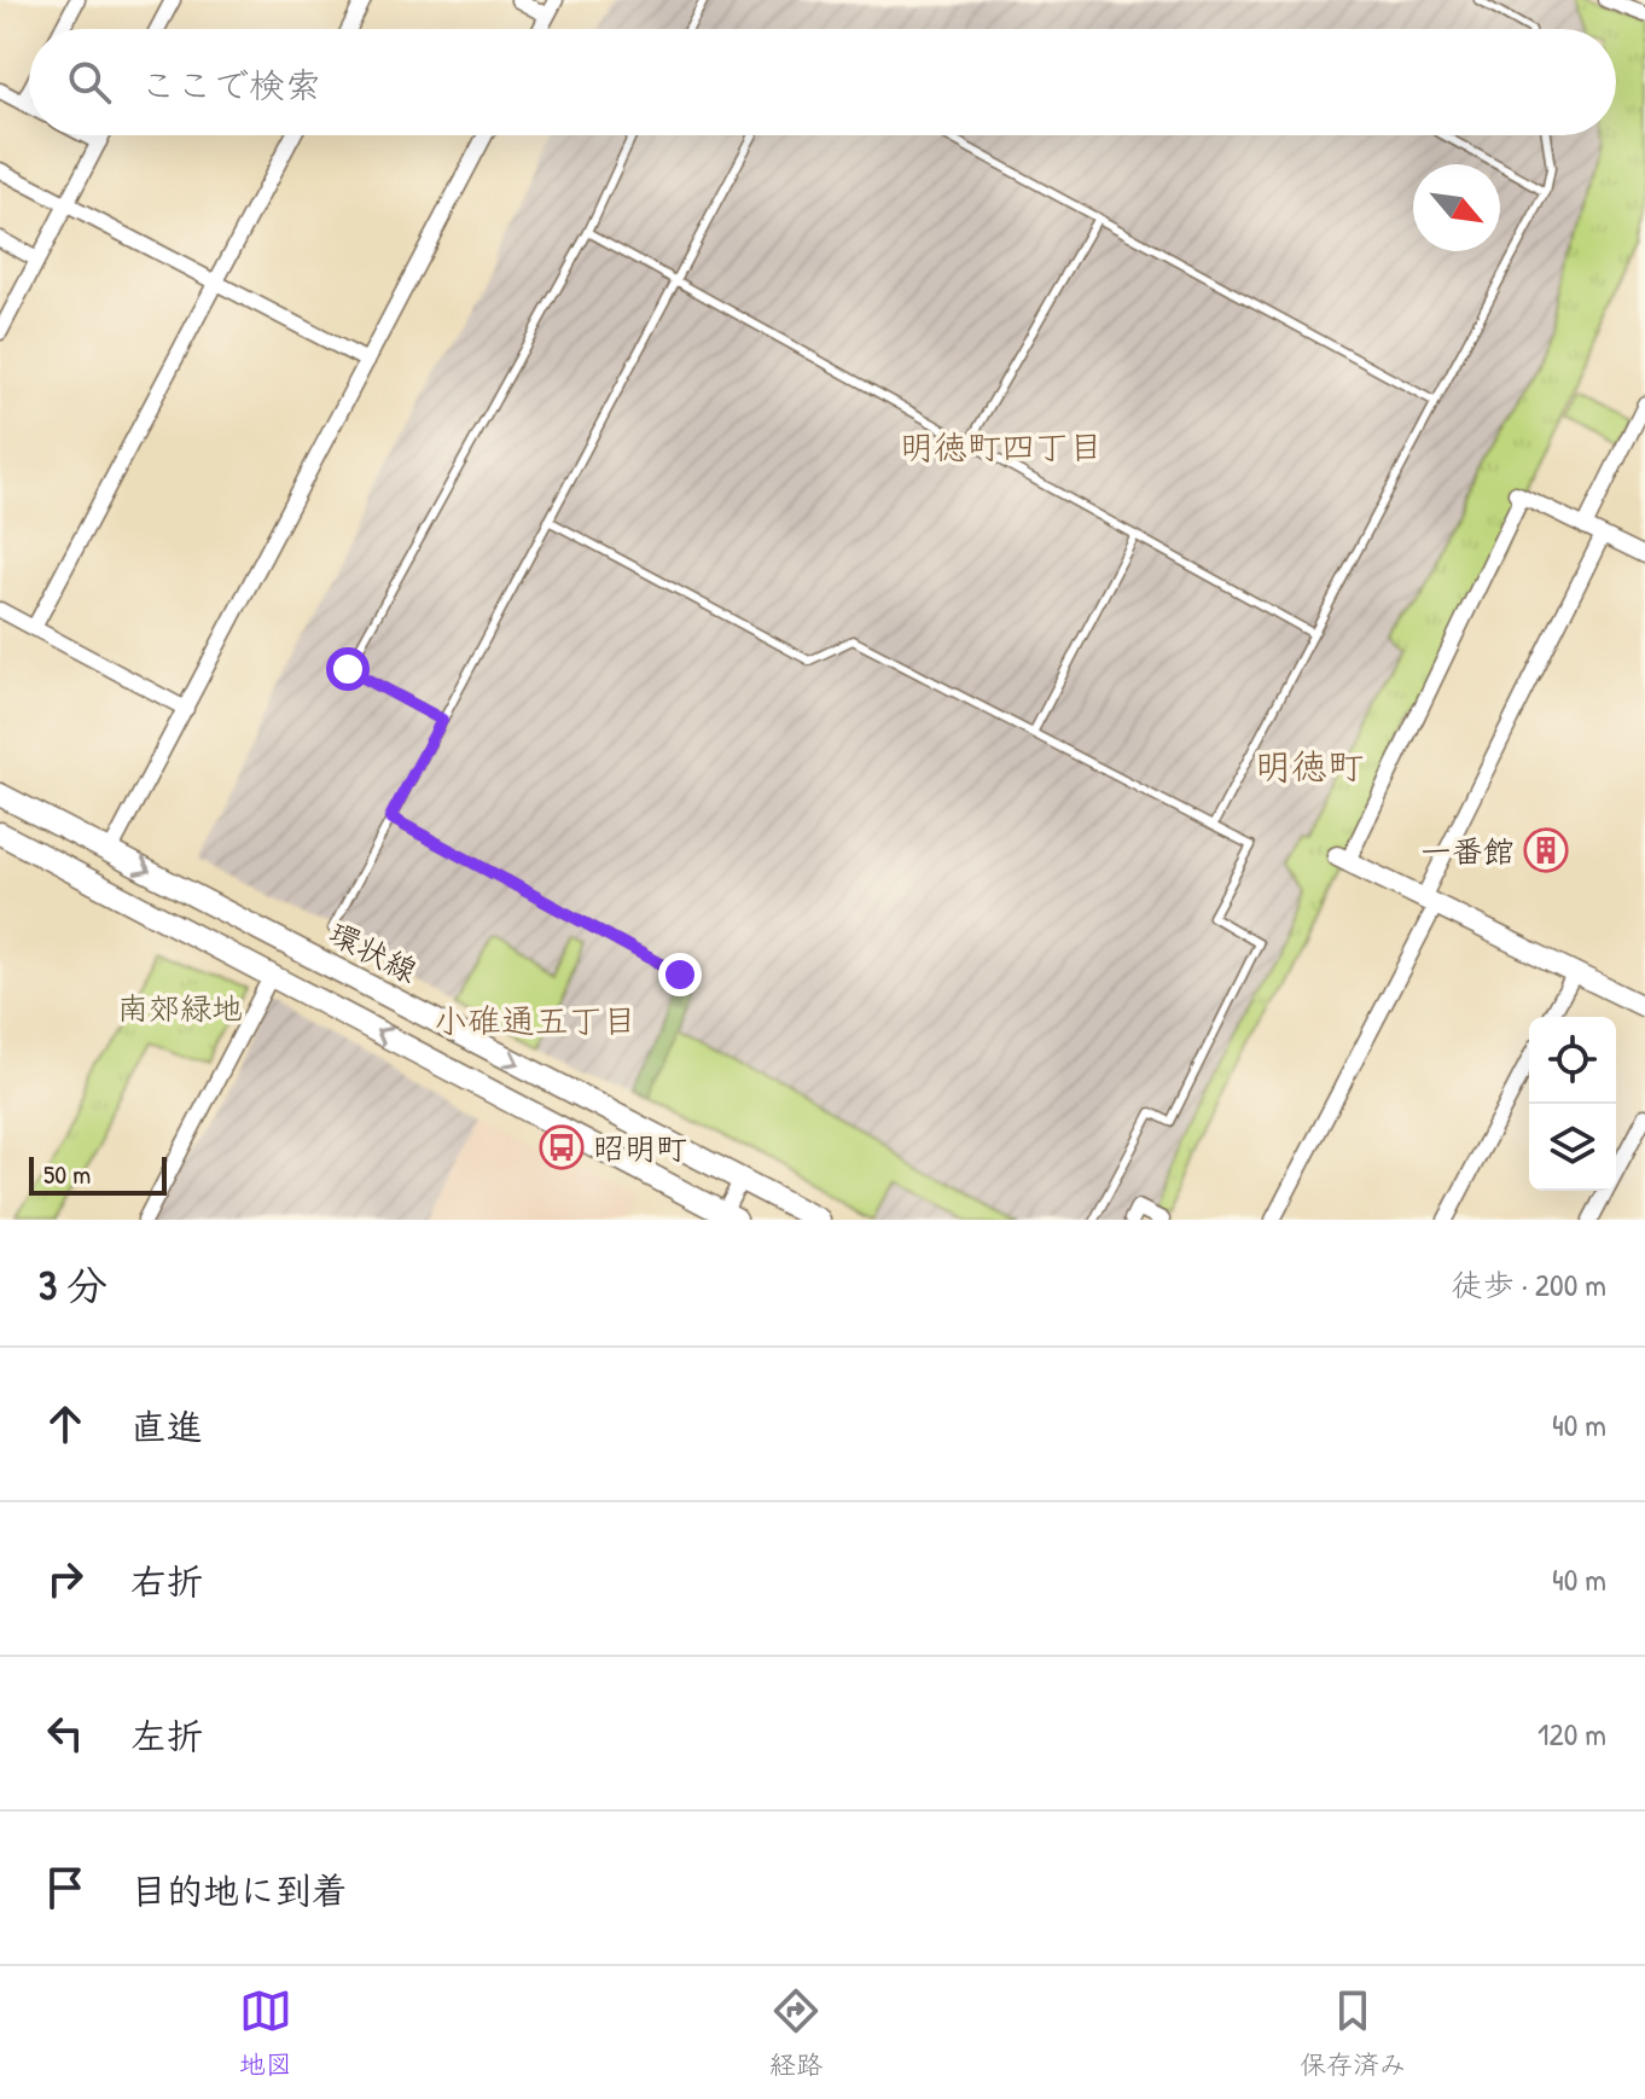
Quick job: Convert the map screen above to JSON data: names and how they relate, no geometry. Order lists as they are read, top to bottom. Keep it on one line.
{"streets":{"main road":["環状線"]},"districts":["明徳町四丁目","明徳町","小碓通五丁目"],"parks":["南郊緑地"],"places":{"building":["一番館"],"bus stop":["昭明町"]},"scale_bar":"50 m","north":"bottom right","page":{"search":"ここで検索","scale":"50 m","heading":["3 分","徒歩 · 200 m"],"list":[["直進","40 m"],["右折","40 m"],["左折","120 m"],"目的地に到着"],"nav":["地図","経路","保存済み"]}}
